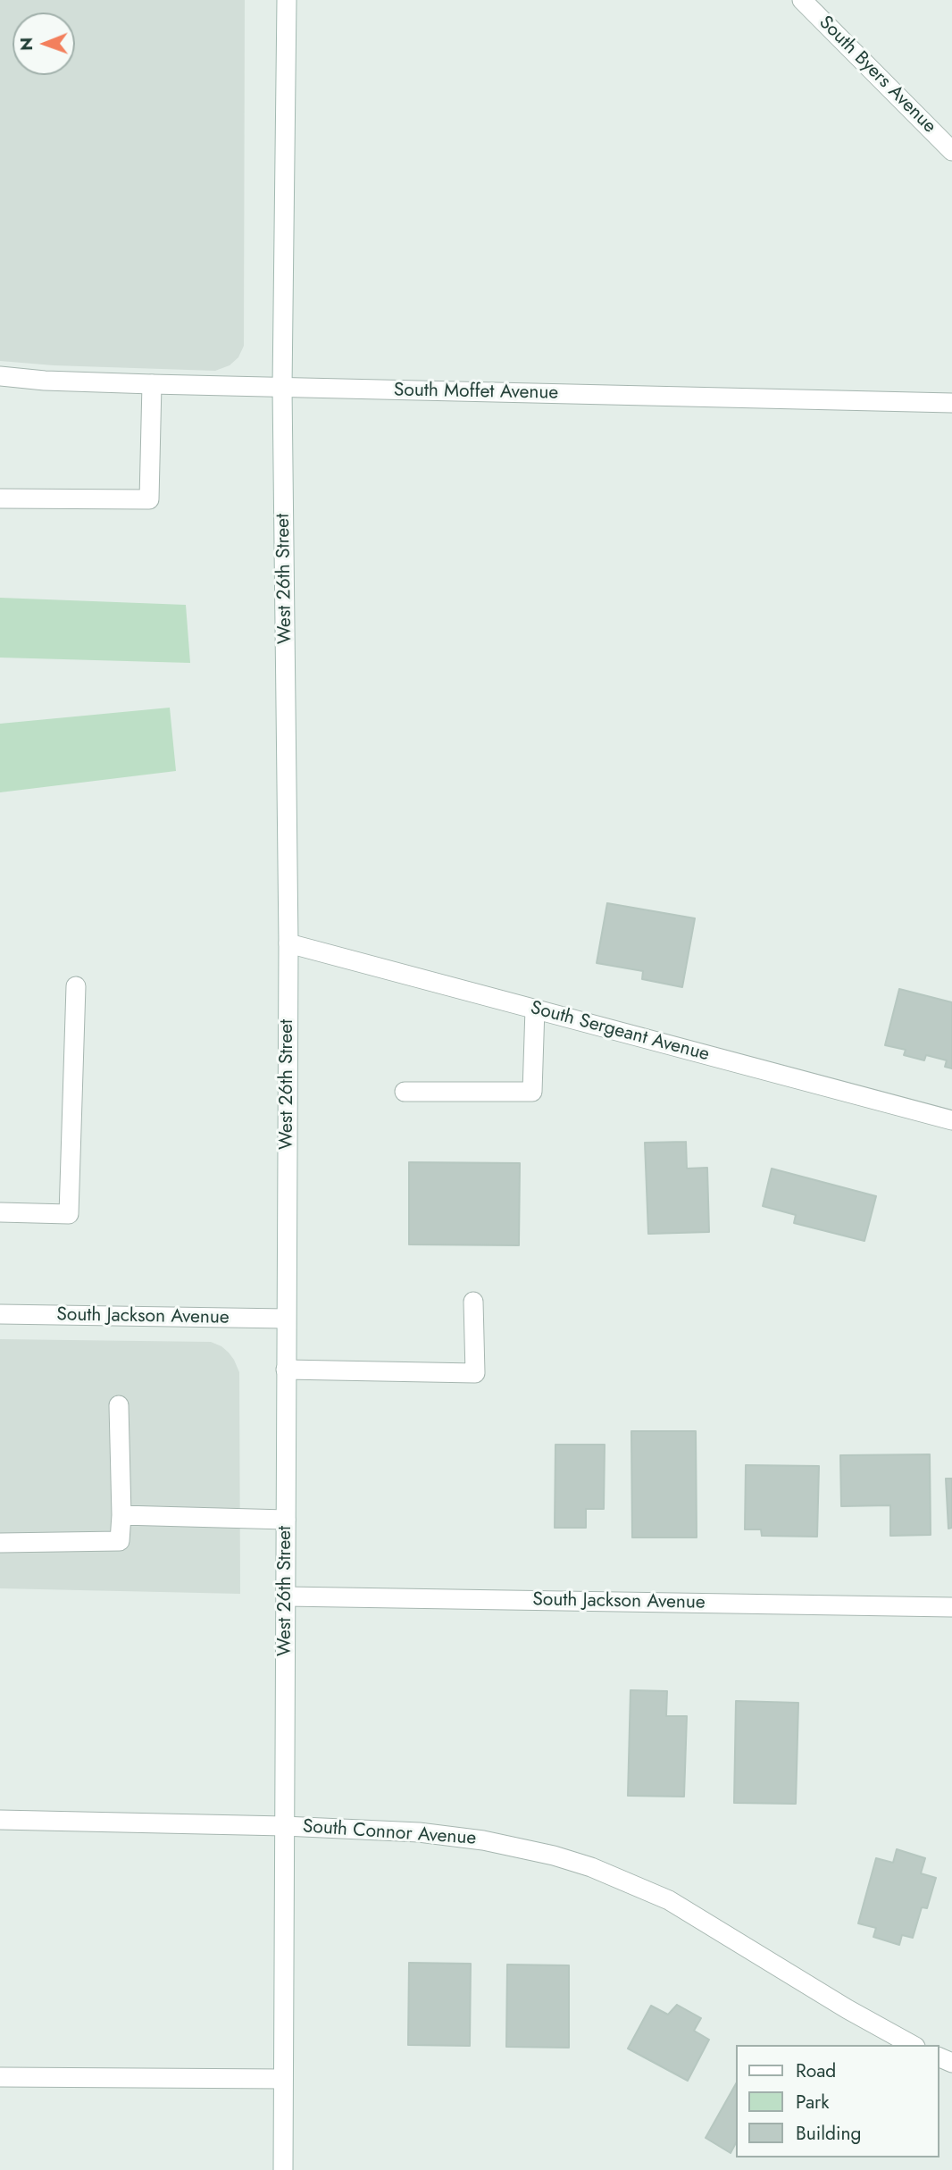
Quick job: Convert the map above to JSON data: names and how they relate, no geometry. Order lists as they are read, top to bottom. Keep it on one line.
{"streets":{"street":["South Byers Avenue","South Moffet Avenue","West 26th Street","South Sergeant Avenue","South Jackson Avenue","South Connor Avenue"]},"crossings":[["South Moffet Avenue","West 26th Street"],["West 26th Street","South Sergeant Avenue"],["West 26th Street","South Jackson Avenue"],["West 26th Street","South Connor Avenue"]],"legend":["Road","Park","Building"],"north":"left"}
